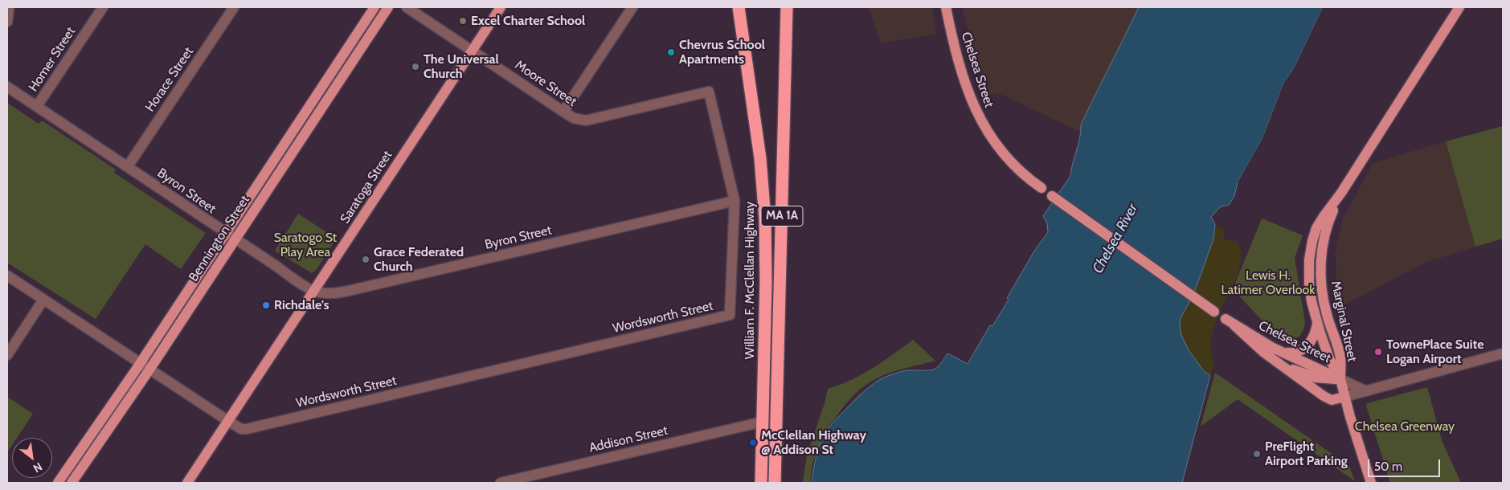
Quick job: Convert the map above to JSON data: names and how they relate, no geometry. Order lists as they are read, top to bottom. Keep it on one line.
{"streets":{"highway":["MA 1A","William F. McClellan Highway"],"main road":["Chelsea Street","Saratoga Street","Bennington Street","Marginal Street"],"street":["Homer Street","Horace Street","Moore Street","Byron Street","Wordsworth Street","Addison Street"]},"crossings":[["Homer Street","Byron Street"],["Chelsea Street","Marginal Street"],["Horace Street","Byron Street"],["Moore Street","Saratoga Street"],["Moore Street","Byron Street"],["Moore Street","Wordsworth Street"],["Saratoga Street","Byron Street"],["Saratoga Street","Wordsworth Street"],["Byron Street","Bennington Street"],["Byron Street","Wordsworth Street"],["Bennington Street","Wordsworth Street"],["William F. McClellan Highway","Addison Street"]],"water":["Chelsea River"],"parks":["Saratogo St Play Area","Lewis H. Latimer Overlook","Chelsea Greenway"],"places":["Excel Charter School","Chevrus School Apartments","The Universal Church","Grace Federated Church","Richdale's","TownePlace Suite Logan Airport","McClellan Highway @ Addison St","PreFlight Airport Parking"],"scale_bar":"50 m","north":"bottom right"}
